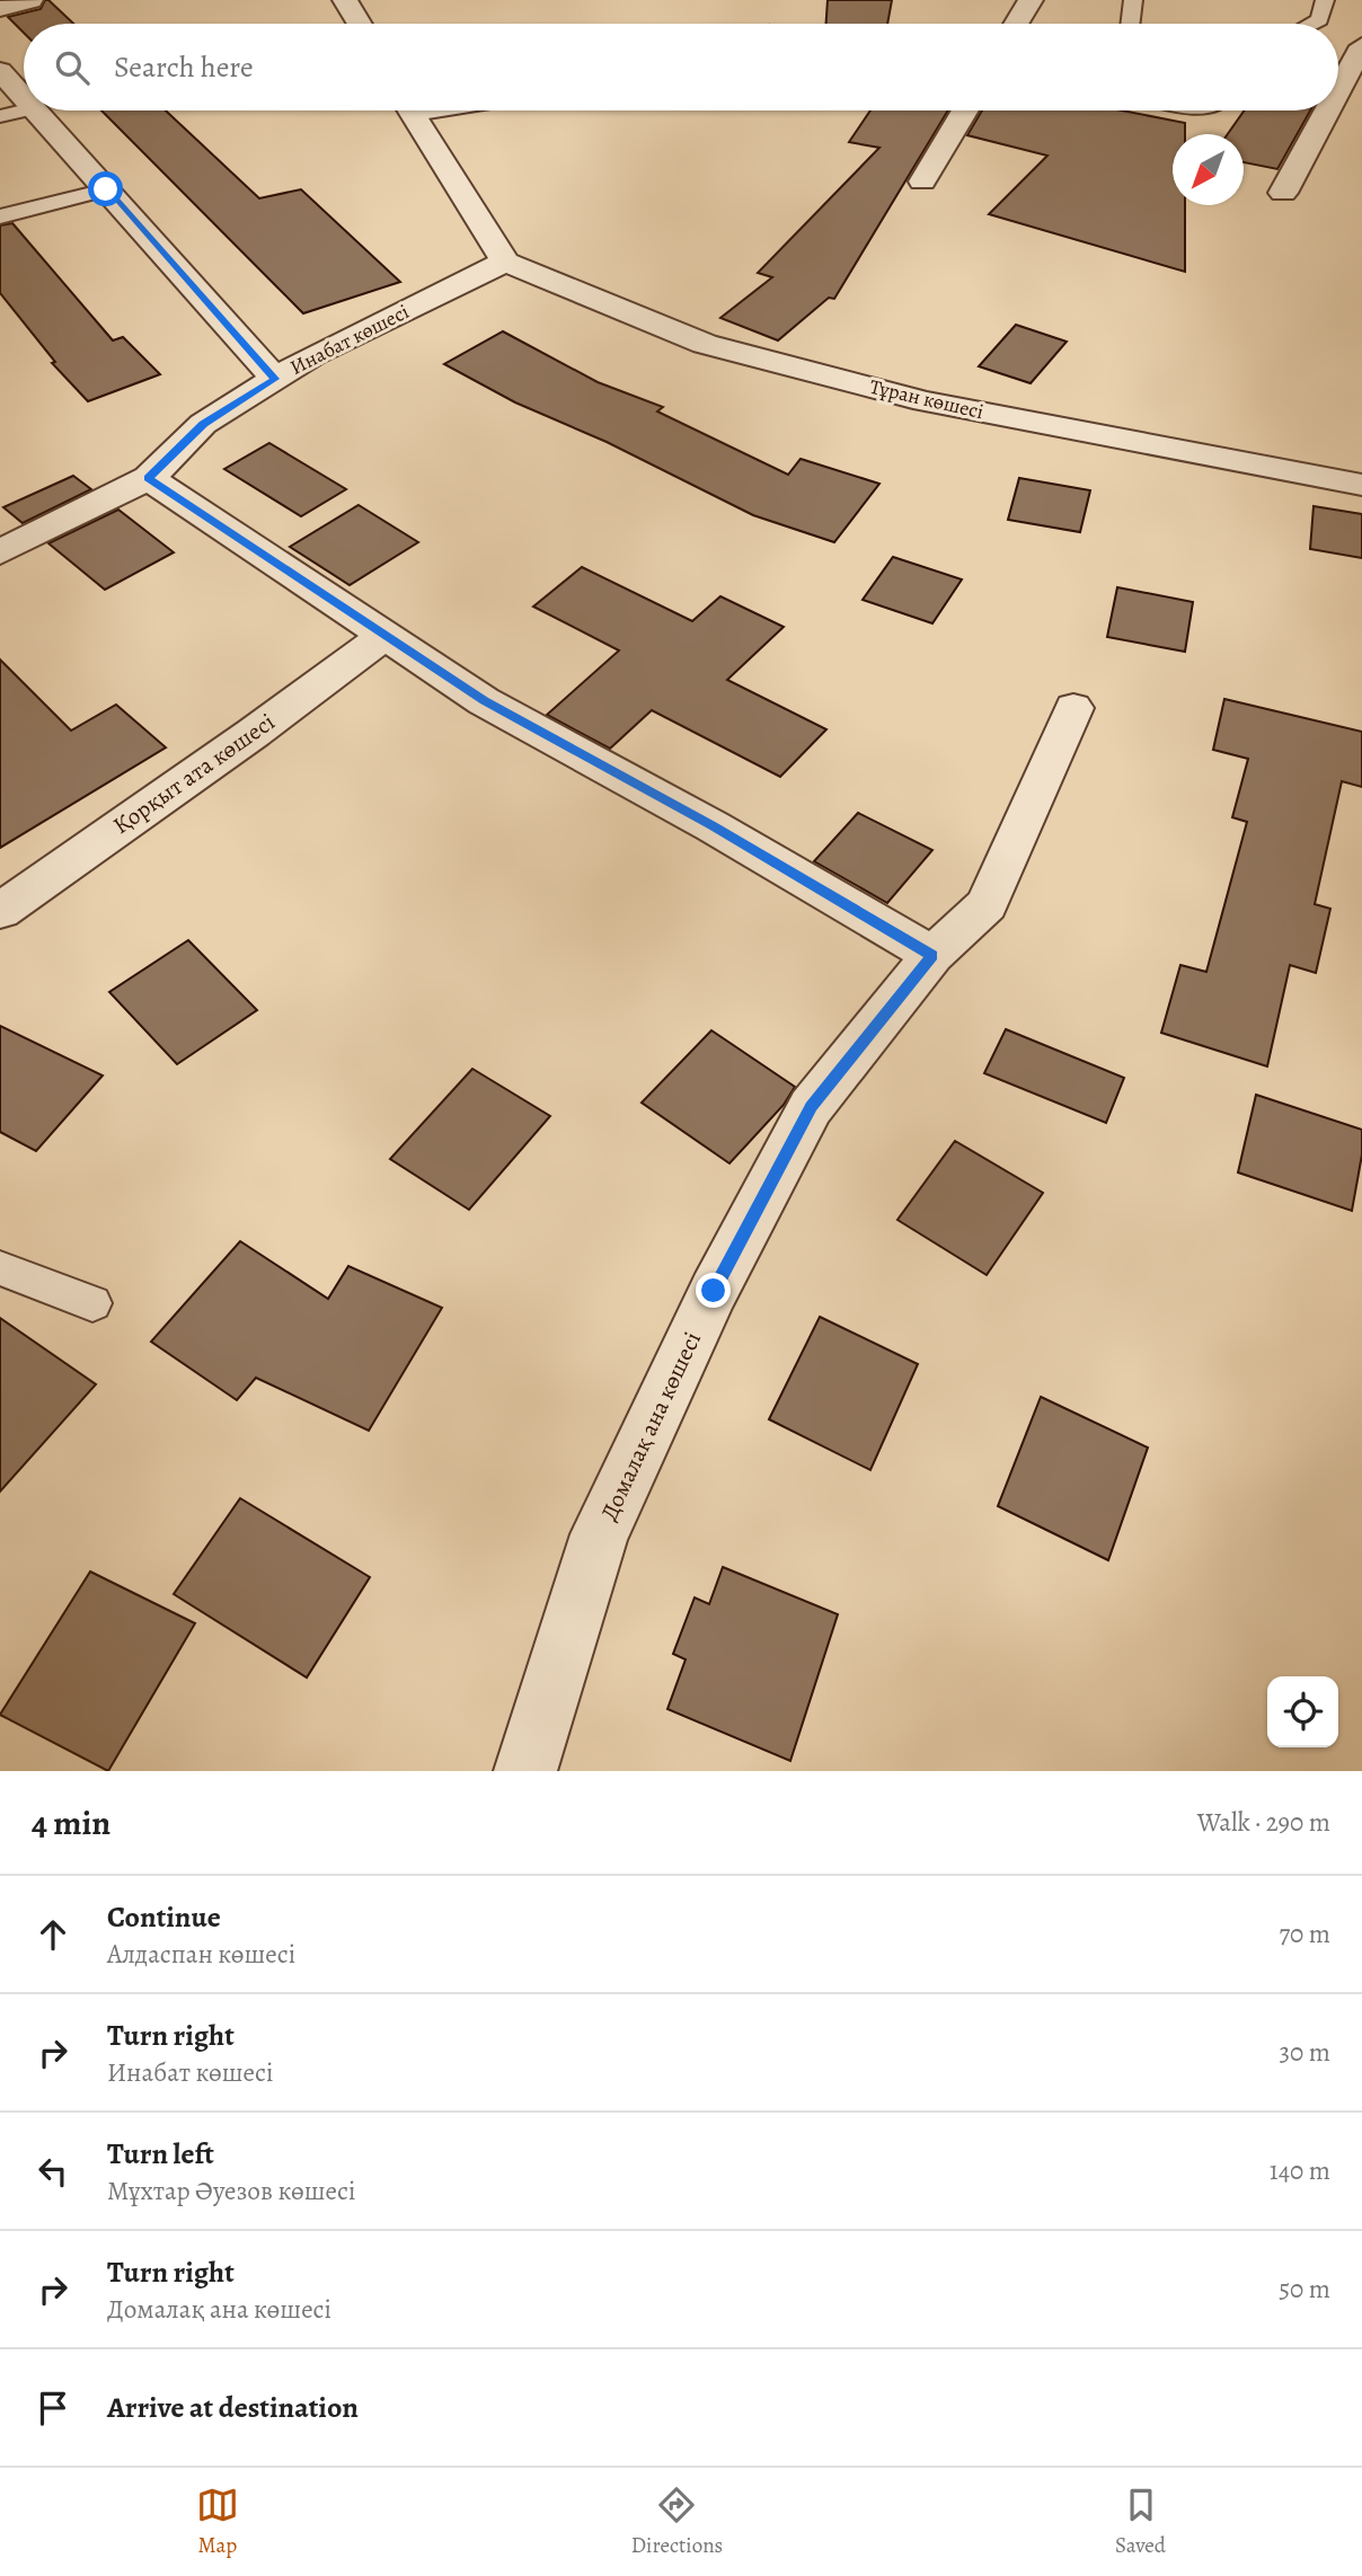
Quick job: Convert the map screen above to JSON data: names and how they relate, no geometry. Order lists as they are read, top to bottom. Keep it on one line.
{"streets":{"street":["Инабат көшесі","Тұран көшесі","Қорқыт ата көшесі","Домалақ ана көшесі"]},"crossings":[["Инабат көшесі","Тұран көшесі"]],"north":"bottom left","page":{"search":"Search here","heading":["4 min","Walk · 290 m"],"list":[["Continue","Алдаспан көшесі","70 m"],["Turn right","Инабат көшесі","30 m"],["Turn left","Мұхтар Әуезов көшесі","140 m"],["Turn right","Домалақ ана көшесі","50 m"],"Arrive at destination"],"nav":["Map","Directions","Saved"]}}
